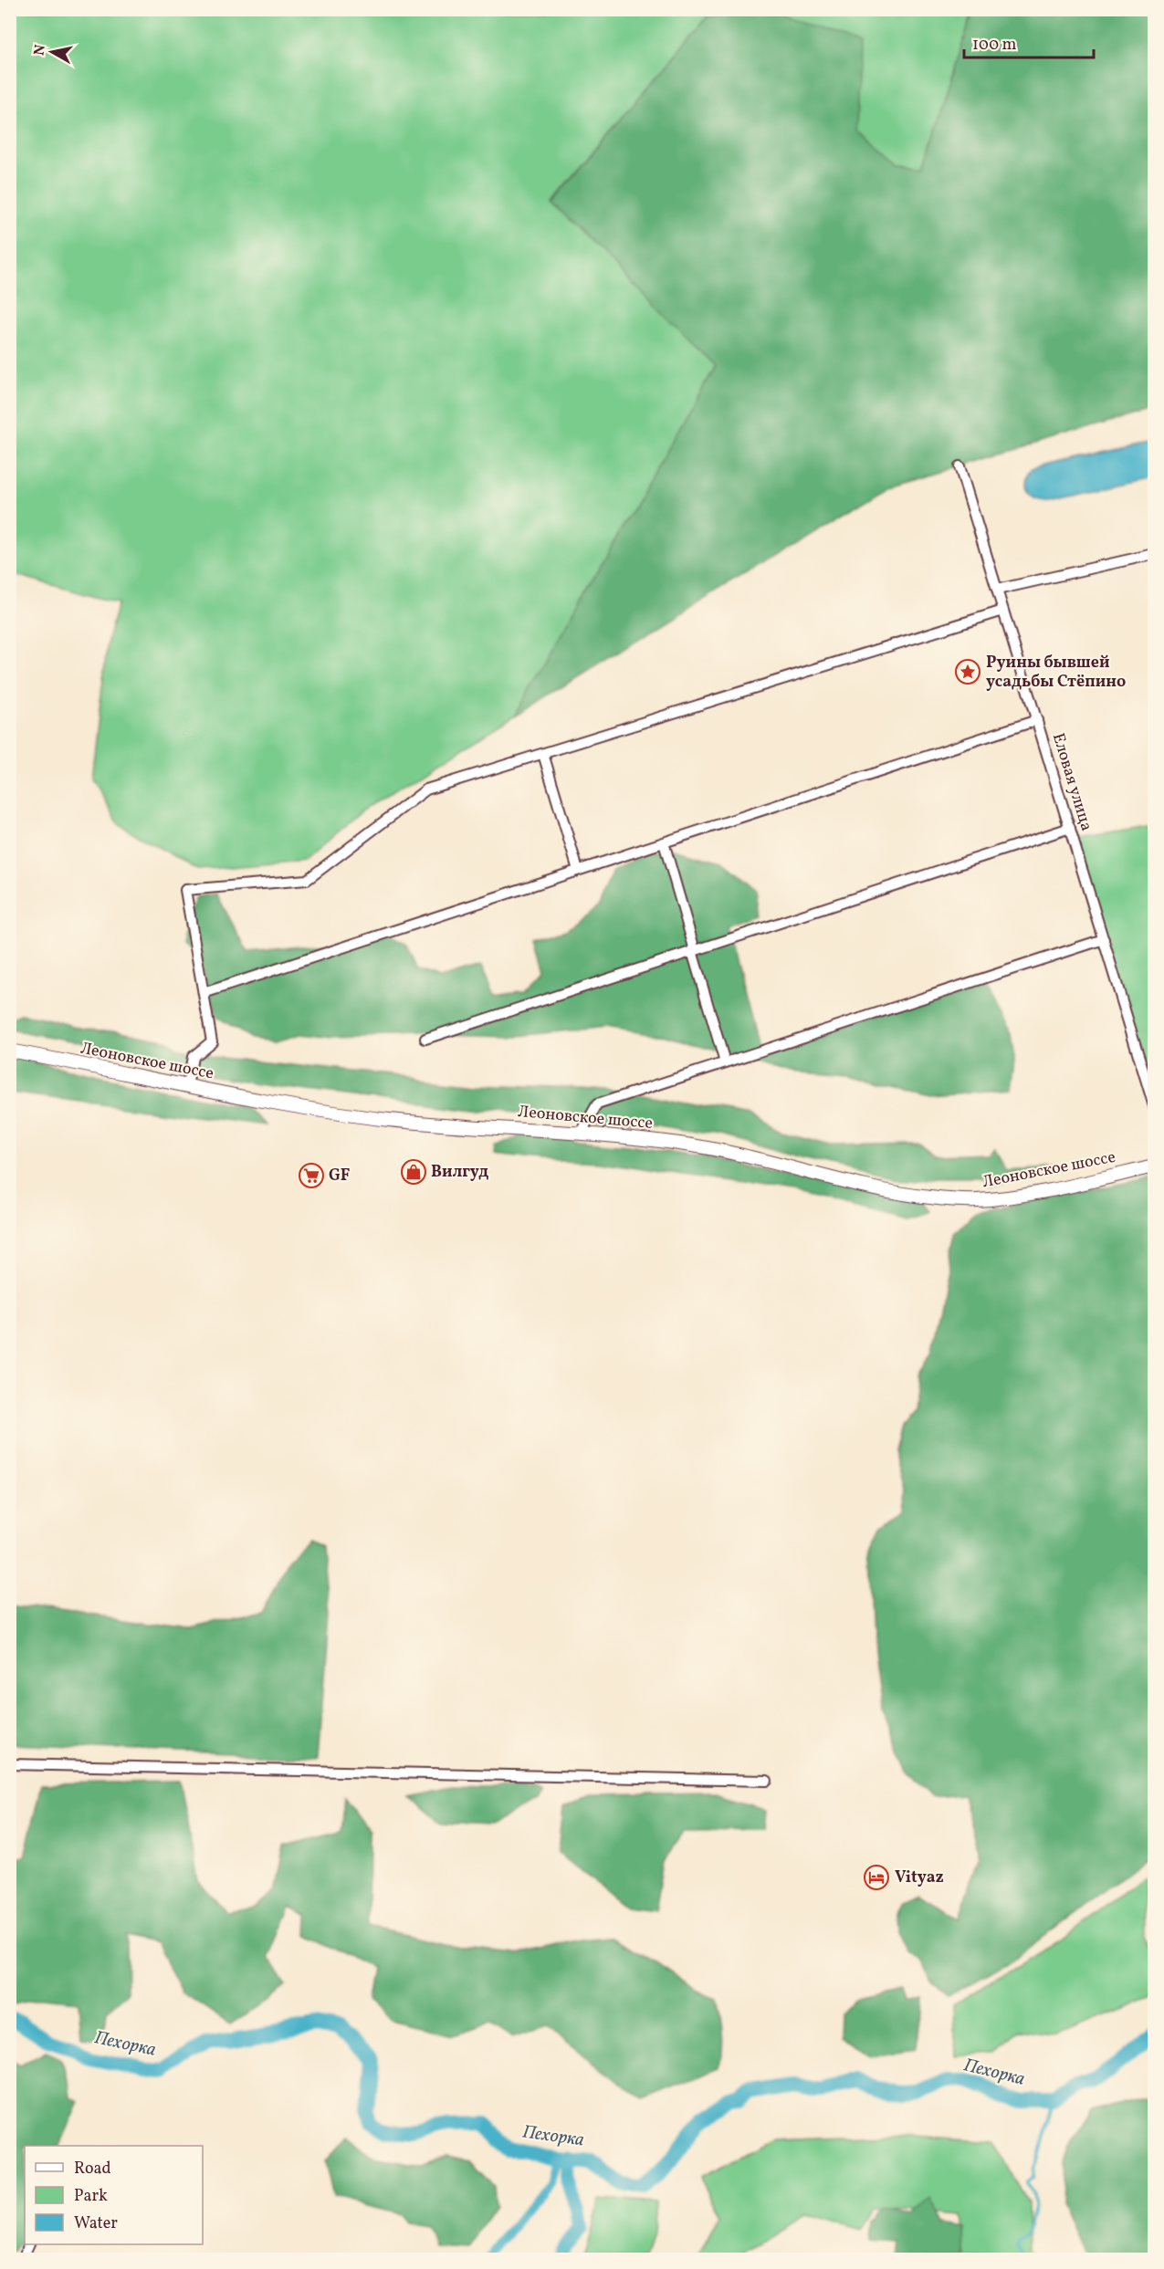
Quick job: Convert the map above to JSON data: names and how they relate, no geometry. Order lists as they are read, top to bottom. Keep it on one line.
{"streets":{"main road":["Леоновское шоссе"],"street":["Еловая улица"]},"water":["Пехорка"],"places":{"place":["Руины бывшей усадьбы Стёпино"],"shop":["Вилгуд"],"supermarket":["GF"],"hotel":["Vityaz"]},"legend":["Road","Park","Water"],"scale_bar":"100 m","north":"left"}
